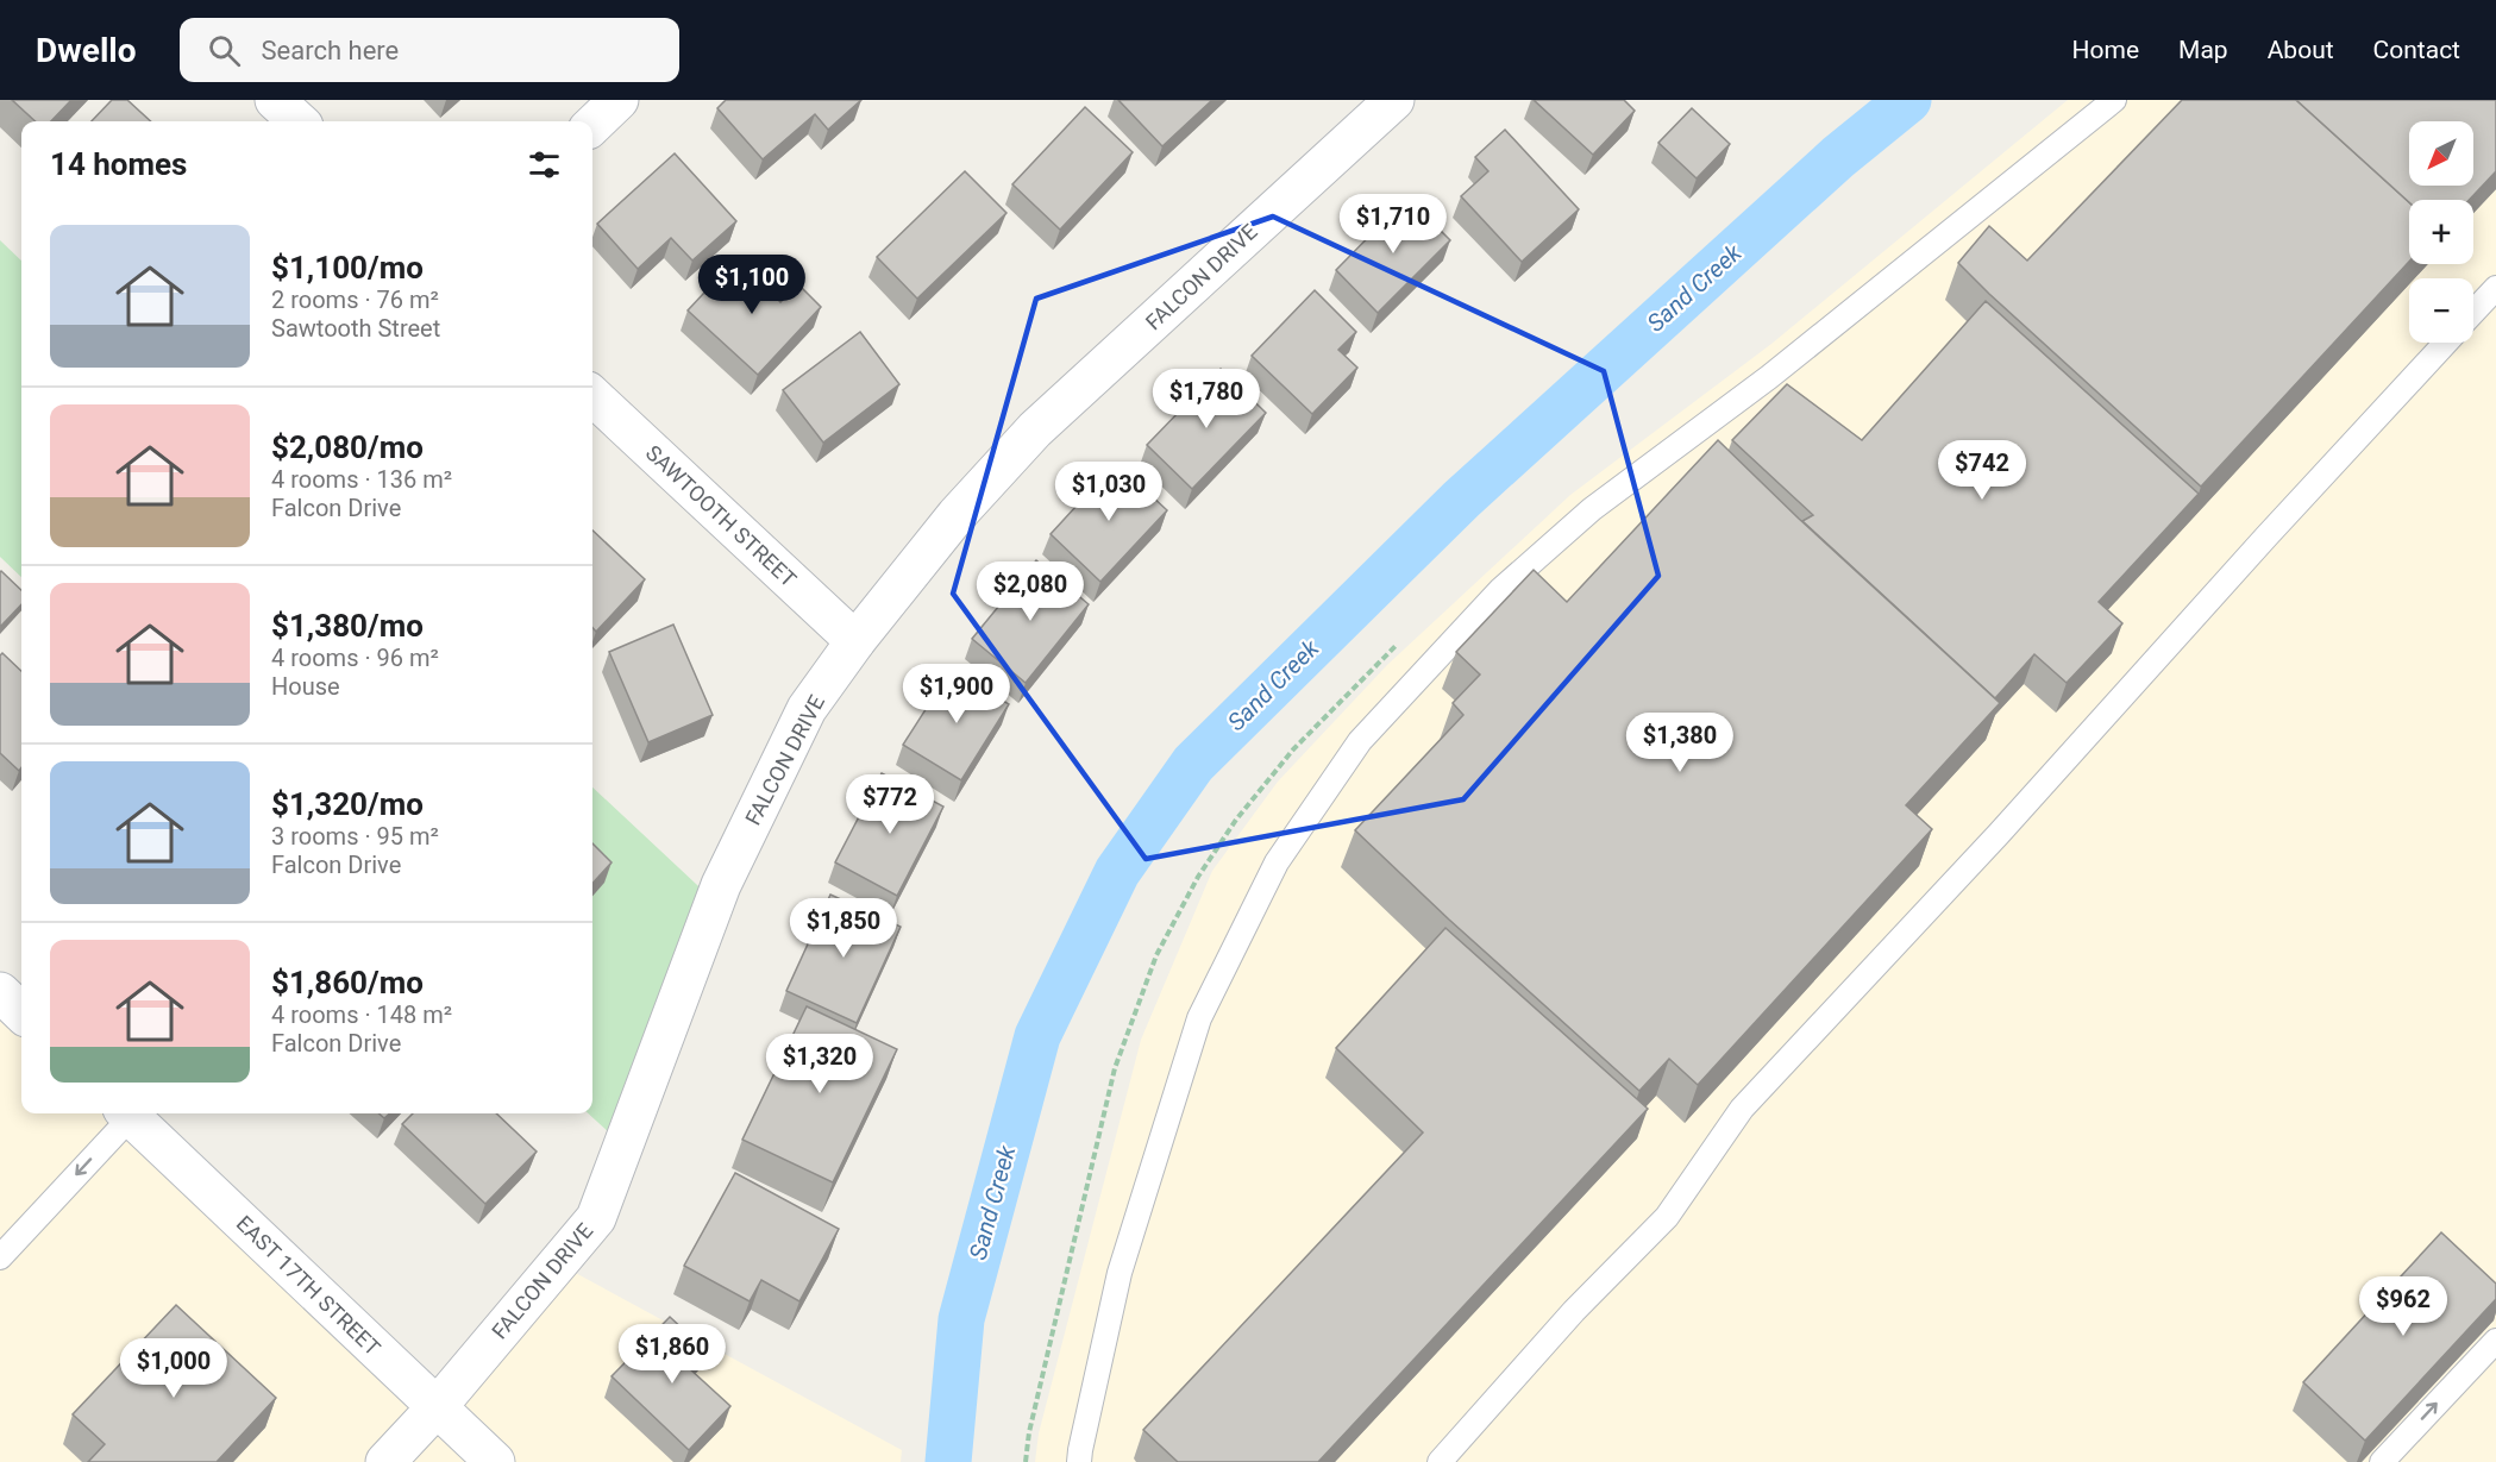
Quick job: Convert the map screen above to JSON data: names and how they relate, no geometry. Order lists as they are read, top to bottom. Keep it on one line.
{"streets":{"street":["FALCON DRIVE","SAWTOOTH STREET","EAST 17TH STREET"]},"crossings":[["FALCON DRIVE","SAWTOOTH STREET"],["FALCON DRIVE","EAST 17TH STREET"]],"water":["Sand Creek"],"north":"bottom left","page":{"header":"Dwello","search":"Search here","nav":["Home","Map","About","Contact"],"map_buttons":["+","−"],"heading":"14 homes","price":["$1,710","$1,100","$1,780","$742","$1,030","$2,080","$1,900","$1,380","$772","$1,850","$1,320","$962","$1,860","$1,000"],"list":[{"name":"$1,100/mo","note":"2 rooms · 76 m² · Sawtooth Street"},{"name":"$2,080/mo","note":"4 rooms · 136 m² · Falcon Drive"},{"name":"$1,380/mo","note":"4 rooms · 96 m² · House"},{"name":"$1,320/mo","note":"3 rooms · 95 m² · Falcon Drive"},{"name":"$1,860/mo","note":"4 rooms · 148 m² · Falcon Drive"}]}}
